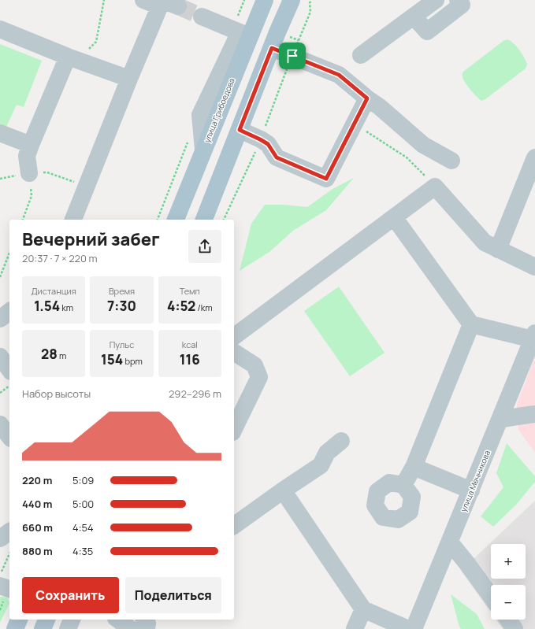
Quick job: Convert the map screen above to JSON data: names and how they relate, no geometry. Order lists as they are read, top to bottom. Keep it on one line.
{"streets":{"main road":["улица Грибоедова"],"street":["улица Мечникова"]},"page":{"heading":["Вечерний забег","20:37 · 7 × 220 m"],"stats":[["Дистанция","1.54 km"],["Время","7:30"],["Темп","4:52 /km"],["28 m"],["Пульс","154 bpm"],["kcal","116"]],"chart":["Набор высоты","292–296 m"],"list":[{"name":"220 m","note":"5:09"},{"name":"440 m","note":"5:00"},{"name":"660 m","note":"4:54"},{"name":"880 m","note":"4:35"}],"map_buttons":["+","−"],"buttons":["Сохранить","Поделиться"]}}
